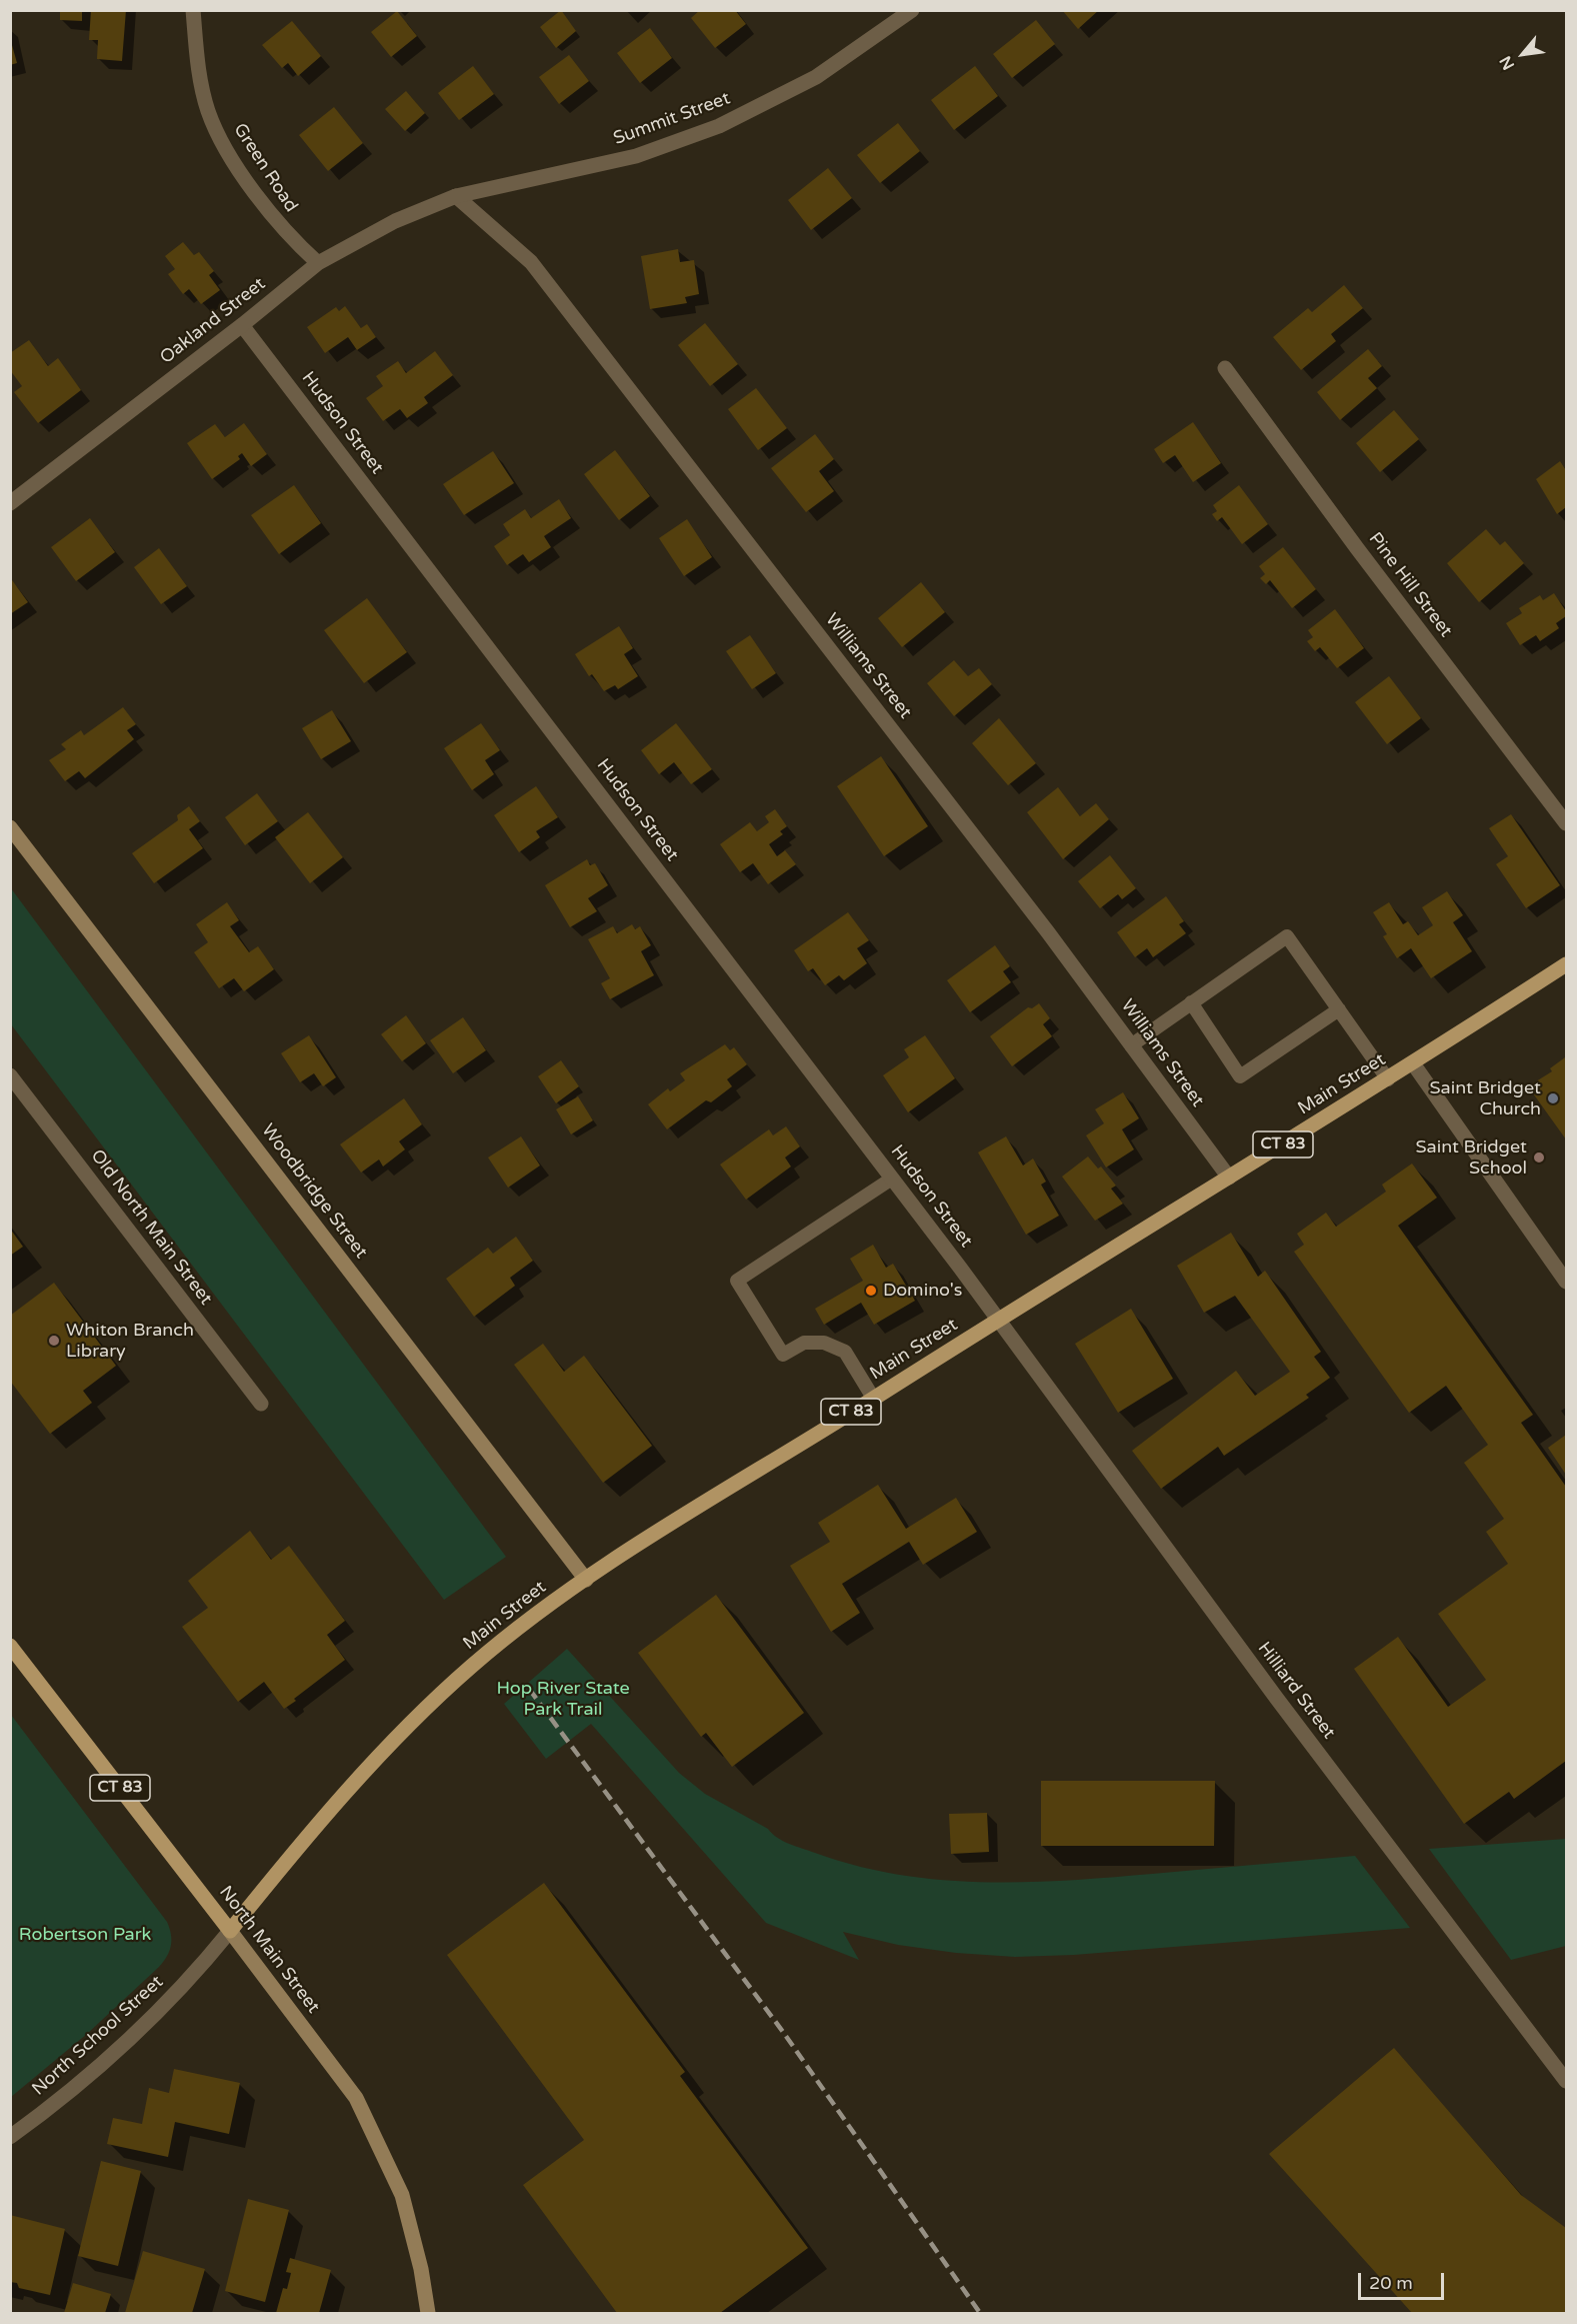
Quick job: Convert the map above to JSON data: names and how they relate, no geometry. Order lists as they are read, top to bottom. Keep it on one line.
{"streets":{"main road":["Main Street","CT 83","Woodbridge Street","North Main Street"],"street":["Summit Street","Green Road","Oakland Street","Hudson Street","Pine Hill Street","Williams Street","Old North Main Street","Hilliard Street","North School Street"]},"crossings":[["Summit Street","Oakland Street"],["Summit Street","Williams Street"],["Green Road","Oakland Street"],["Oakland Street","Hudson Street"],["Oakland Street","Williams Street"],["Hudson Street","Main Street"],["Hudson Street","Hilliard Street"],["Williams Street","Main Street"],["Main Street","Woodbridge Street"],["Main Street","Hilliard Street"],["Main Street","North Main Street"],["Main Street","North School Street"],["North Main Street","North School Street"]],"parks":["Hop River State Park Trail","Robertson Park"],"places":["Saint Bridget Church","Saint Bridget School","Domino's","Whiton Branch Library"],"scale_bar":"20 m","north":"bottom left"}
